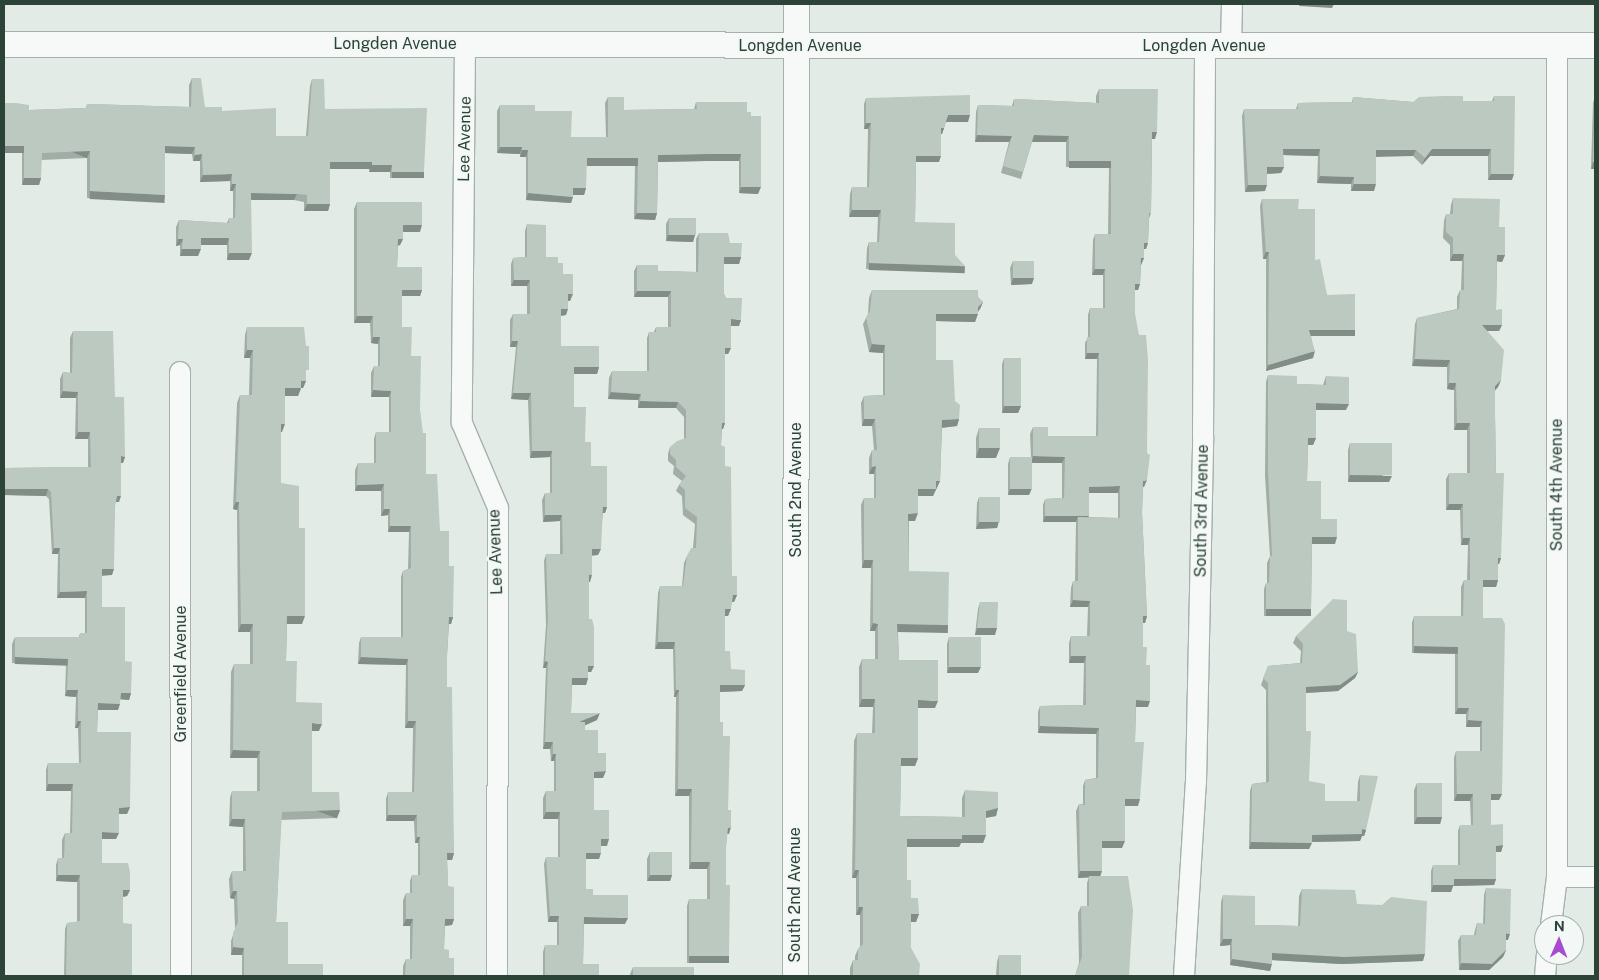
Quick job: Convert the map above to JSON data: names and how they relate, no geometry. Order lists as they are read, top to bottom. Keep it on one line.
{"streets":{"street":["Longden Avenue","Lee Avenue","South 4th Avenue","South 2nd Avenue","South 3rd Avenue","Greenfield Avenue"]},"crossings":[["Longden Avenue","Lee Avenue"],["Longden Avenue","South 4th Avenue"],["Longden Avenue","South 2nd Avenue"],["Longden Avenue","South 3rd Avenue"]],"north":"top"}
